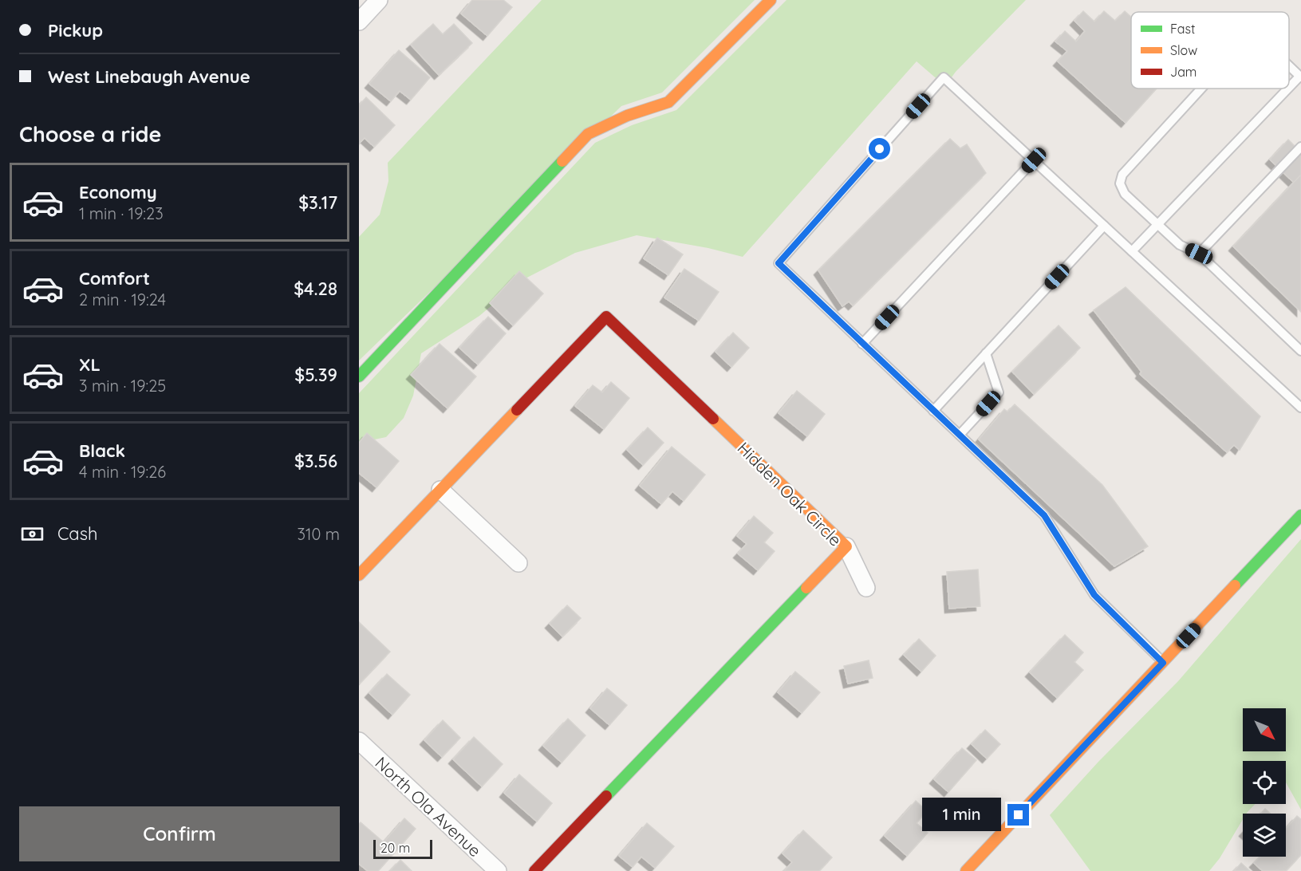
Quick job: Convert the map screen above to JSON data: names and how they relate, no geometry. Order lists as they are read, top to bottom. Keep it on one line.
{"streets":{"street":["Hidden Oak Circle","North Ola Avenue"]},"legend":["Fast","Slow","Jam"],"scale_bar":"20 m","north":"bottom right","page":{"banner":["Pickup","West Linebaugh Avenue"],"heading":"Choose a ride","list":[{"name":"Economy","note":"1 min · 19:23","value":"$3.17"},{"name":"Comfort","note":"2 min · 19:24","value":"$4.28"},{"name":"XL","note":"3 min · 19:25","value":"$5.39"},{"name":"Black","note":"4 min · 19:26","value":"$3.56"}],"pay":["Cash","310 m"],"buttons":"Confirm","bubble":"1 min","scale":"20 m"}}
